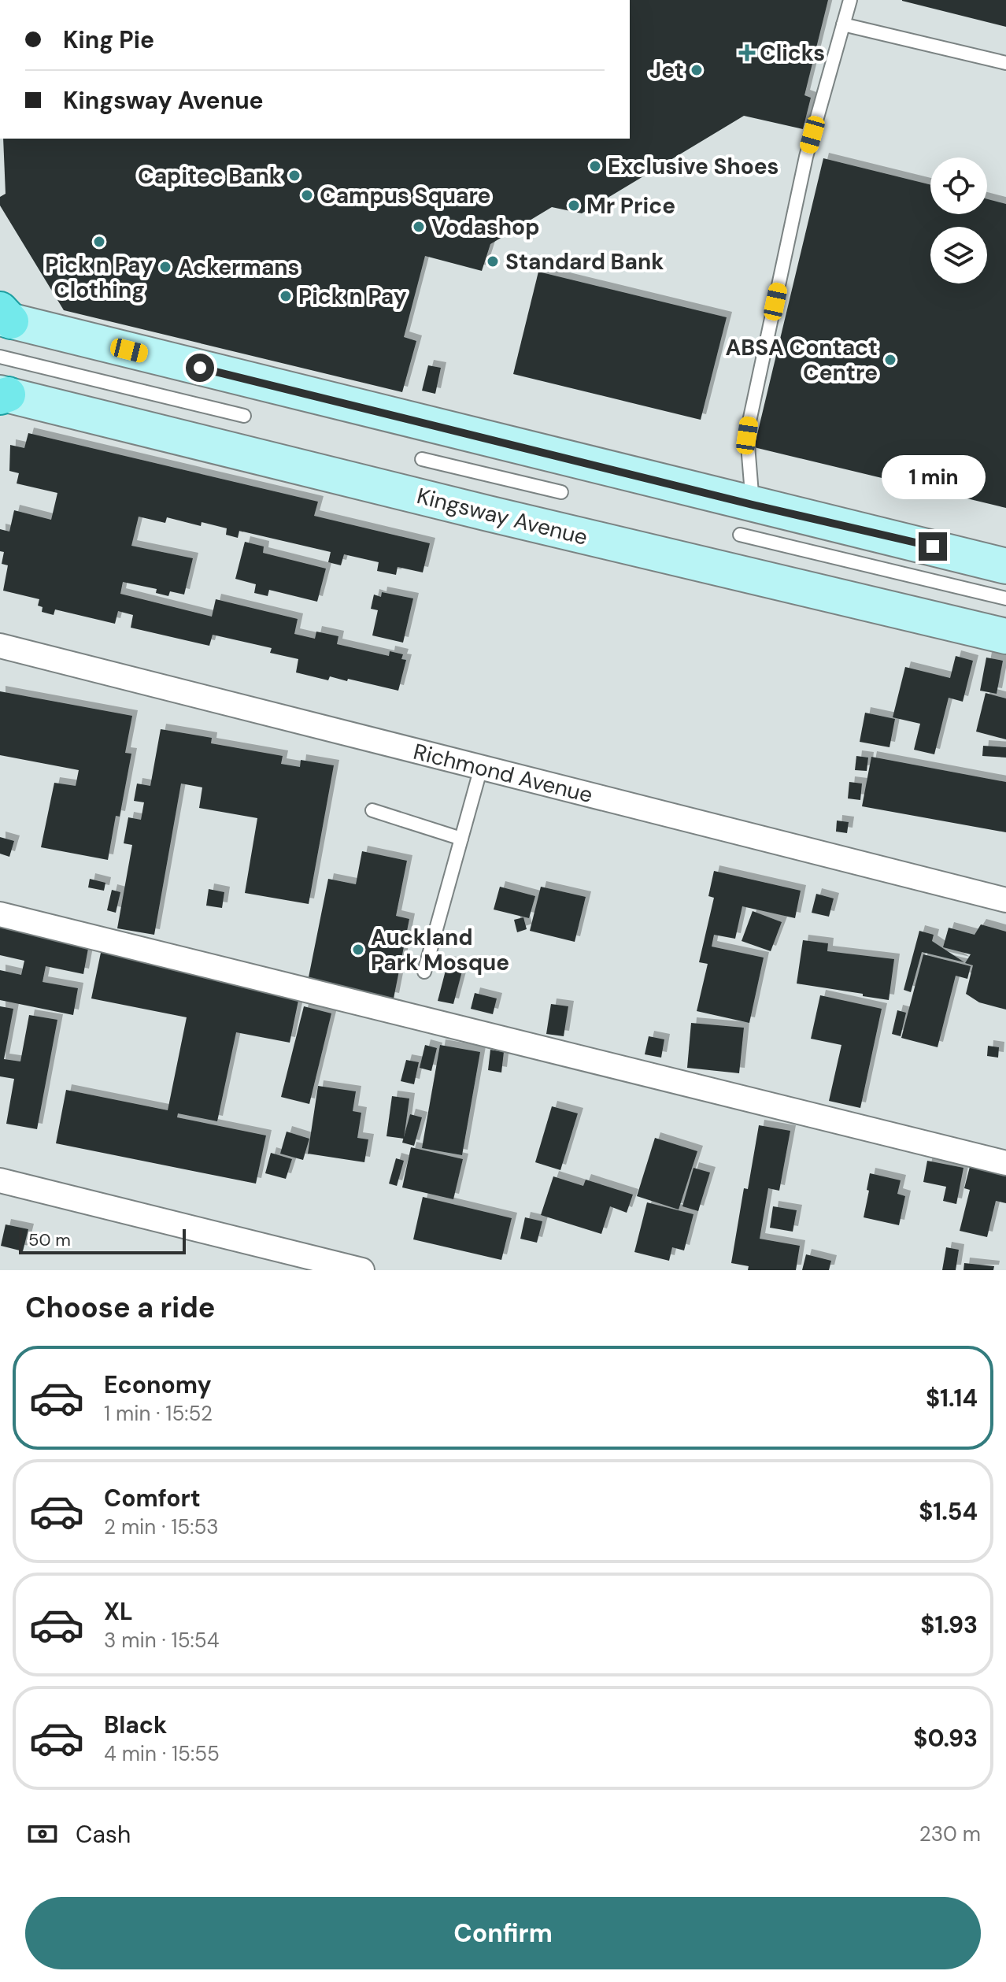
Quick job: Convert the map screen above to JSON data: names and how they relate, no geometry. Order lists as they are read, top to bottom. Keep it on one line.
{"streets":{"main road":["Kingsway Avenue"],"street":["Richmond Avenue"]},"places":{"health":["Clicks"],"other":["Jet","Exclusive Shoes","Capitec Bank","Campus Square","Mr Price","Vodashop","Pick n Pay Clothing","Standard Bank","Ackermans","Pick n Pay","ABSA Contact Centre","Auckland Park Mosque"]},"scale_bar":"50 m","page":{"banner":["King Pie","Kingsway Avenue"],"bubble":"1 min","scale":"50 m","heading":"Choose a ride","list":[{"name":"Economy","note":"1 min · 15:52","value":"$1.14"},{"name":"Comfort","note":"2 min · 15:53","value":"$1.54"},{"name":"XL","note":"3 min · 15:54","value":"$1.93"},{"name":"Black","note":"4 min · 15:55","value":"$0.93"}],"pay":["Cash","230 m"],"buttons":"Confirm"}}
